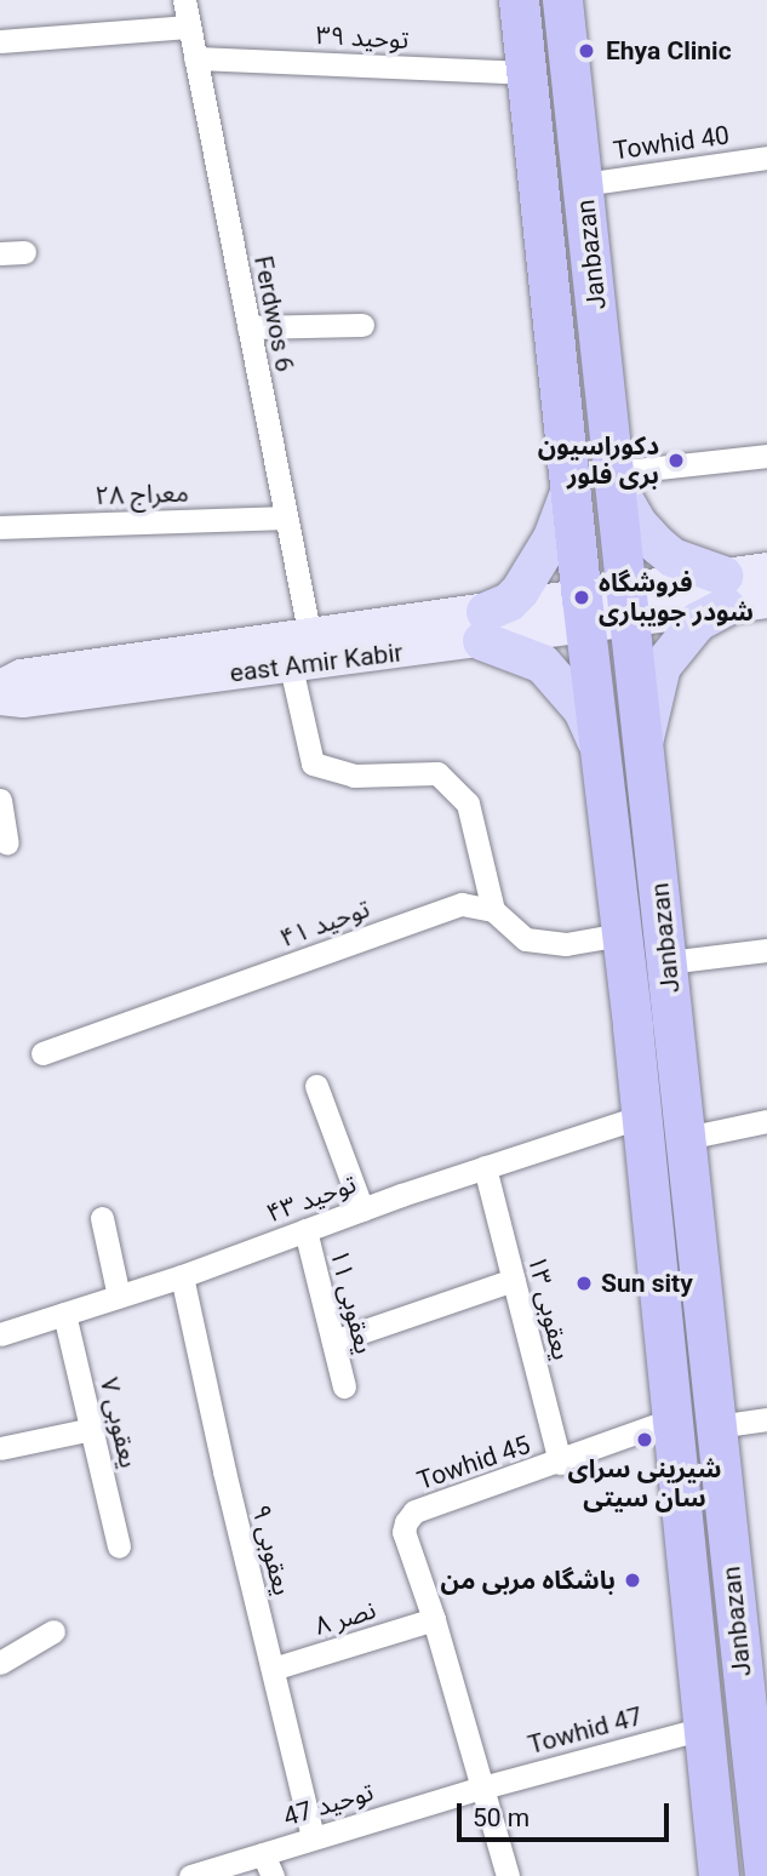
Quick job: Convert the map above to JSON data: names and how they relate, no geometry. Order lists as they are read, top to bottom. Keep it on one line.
{"streets":{"highway":["Janbazan"],"main road":["east Amir Kabir"],"street":["توحید ۳۹","Towhid 40","Ferdwos 6","معراج ۲۸","توحید ۴۱","توحید ۴۳","یعقوبی ۱۱","یعقوبی ۱۳","یعقوبی ۷","Towhid 45","یعقوبی ۹","نصر ۸","Towhid 47","توحید 47"]},"crossings":[["توحید ۳۹","Janbazan"],["توحید ۳۹","Ferdwos 6"],["Towhid 40","Janbazan"],["Janbazan","east Amir Kabir"],["Janbazan","توحید ۴۳"],["Janbazan","Towhid 45"],["Janbazan","Towhid 47"],["Ferdwos 6","معراج ۲۸"],["Ferdwos 6","east Amir Kabir"],["توحید ۴۳","یعقوبی ۱۱"],["توحید ۴۳","یعقوبی ۱۳"],["توحید ۴۳","یعقوبی ۷"],["توحید ۴۳","یعقوبی ۹"],["یعقوبی ۱۳","Towhid 45"],["Towhid 45","نصر ۸"],["Towhid 45","Towhid 47"],["Towhid 45","توحید 47"],["یعقوبی ۹","نصر ۸"],["یعقوبی ۹","توحید 47"],["Towhid 47","توحید 47"]],"places":["Ehya Clinic","دکوراسیون بری فلور","فروشگاه شودر جویباری","Sun sity","شیرینی سرای سان سیتی","باشگاه مربی من"],"scale_bar":"50 m"}
